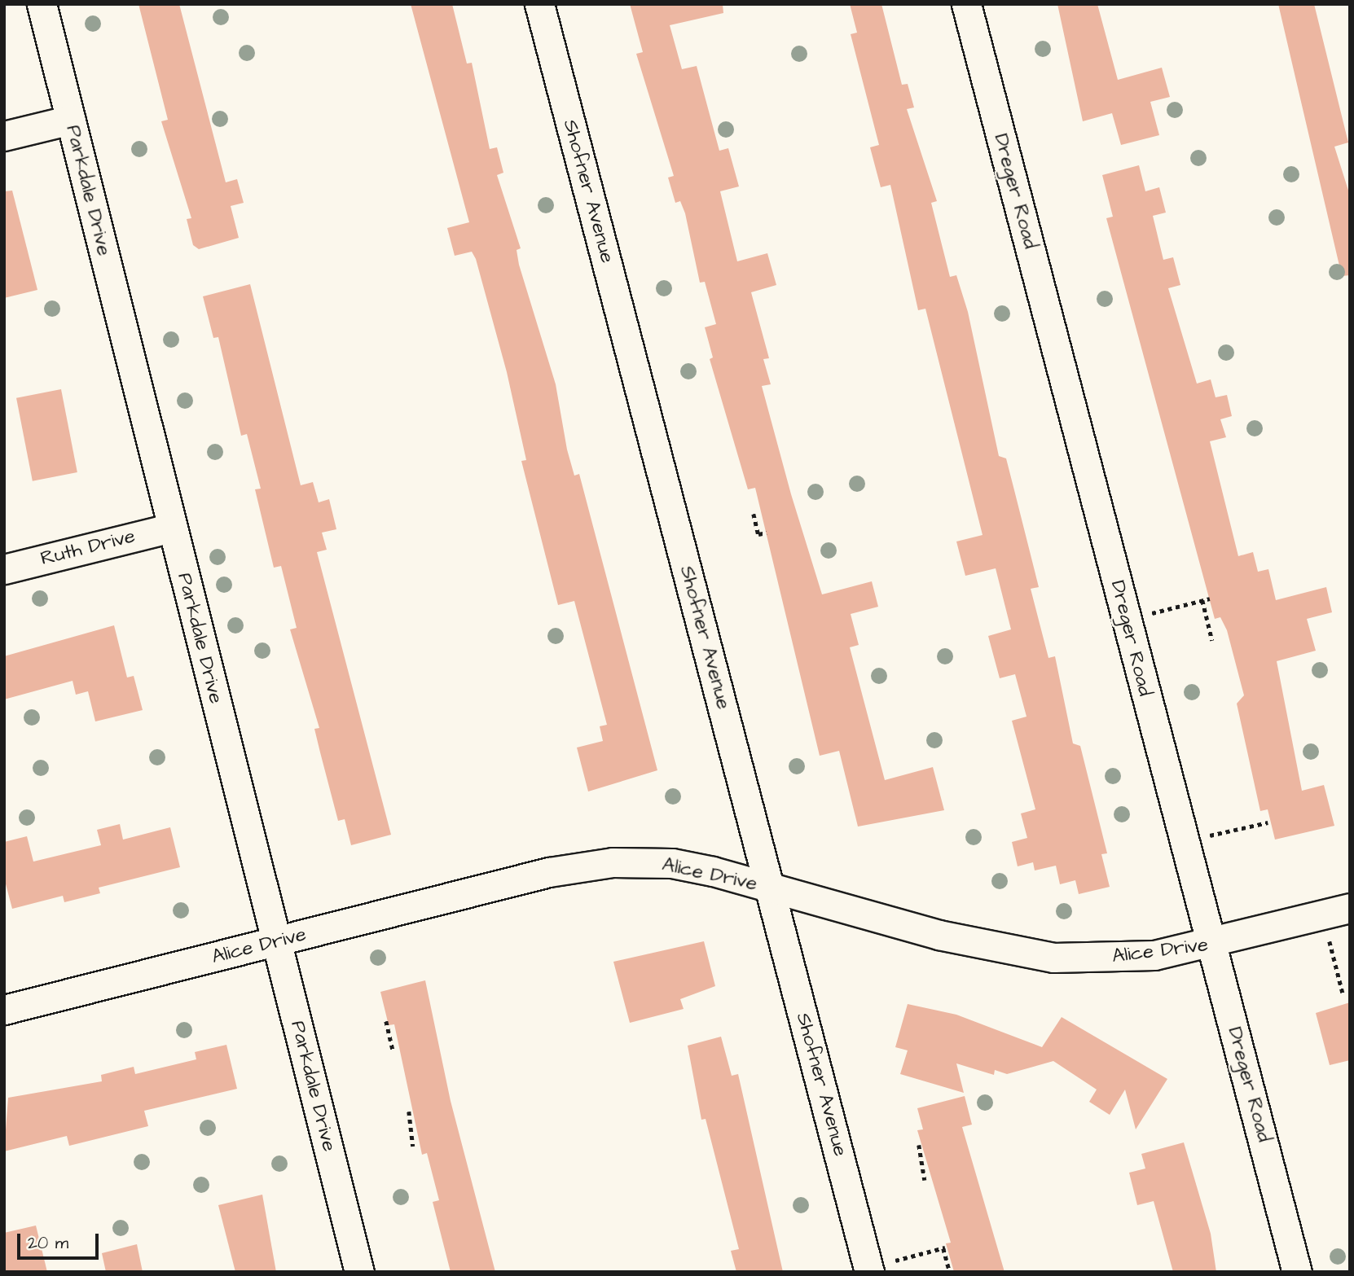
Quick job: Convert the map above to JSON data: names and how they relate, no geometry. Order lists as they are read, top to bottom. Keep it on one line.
{"streets":{"street":["Parkdale Drive","Shofner Avenue","Dreger Road","Ruth Drive","Alice Drive"]},"crossings":[["Parkdale Drive","Ruth Drive"],["Parkdale Drive","Alice Drive"],["Shofner Avenue","Alice Drive"],["Dreger Road","Alice Drive"]],"scale_bar":"20 m"}
